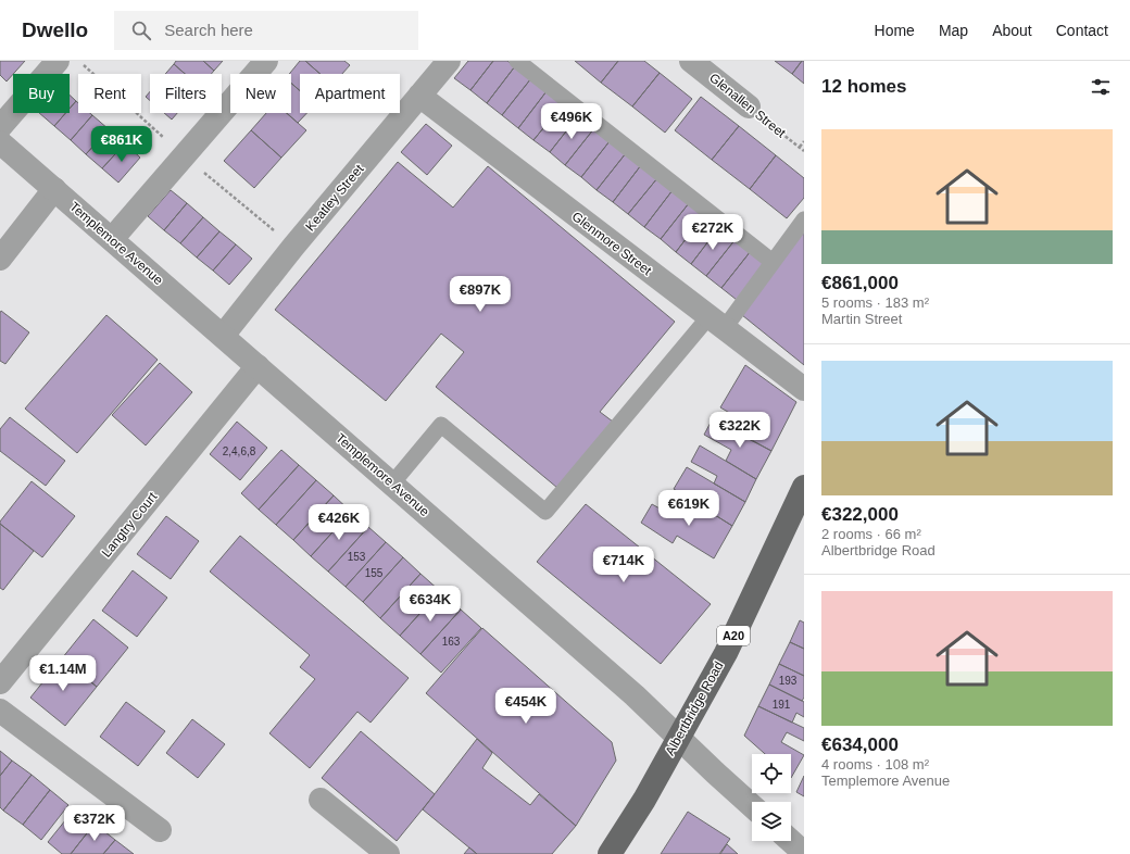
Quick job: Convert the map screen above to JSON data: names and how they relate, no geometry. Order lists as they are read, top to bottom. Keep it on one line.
{"streets":{"main road":["A20","Albertbridge Road"],"street":["Glenallen Street","Keatley Street","Templemore Avenue","Glenmore Street","Langtry Court"]},"crossings":[["Keatley Street","Templemore Avenue"],["Keatley Street","Glenmore Street"],["Templemore Avenue","Langtry Court"],["Templemore Avenue","Albertbridge Road"]],"house_numbers":["2,4,6,8","153","155","163","193","191"],"page":{"header":"Dwello","search":"Search here","nav":["Home","Map","About","Contact"],"heading":"12 homes","chip":["Buy","Rent","Filters","New","Apartment"],"price":["€496K","€861K","€272K","€897K","€322K","€619K","€426K","€714K","€634K","€1.14M","€454K","€372K"],"list":[{"name":"€861,000","note":"5 rooms · 183 m² · Martin Street"},{"name":"€322,000","note":"2 rooms · 66 m² · Albertbridge Road"},{"name":"€634,000","note":"4 rooms · 108 m² · Templemore Avenue"}]}}
